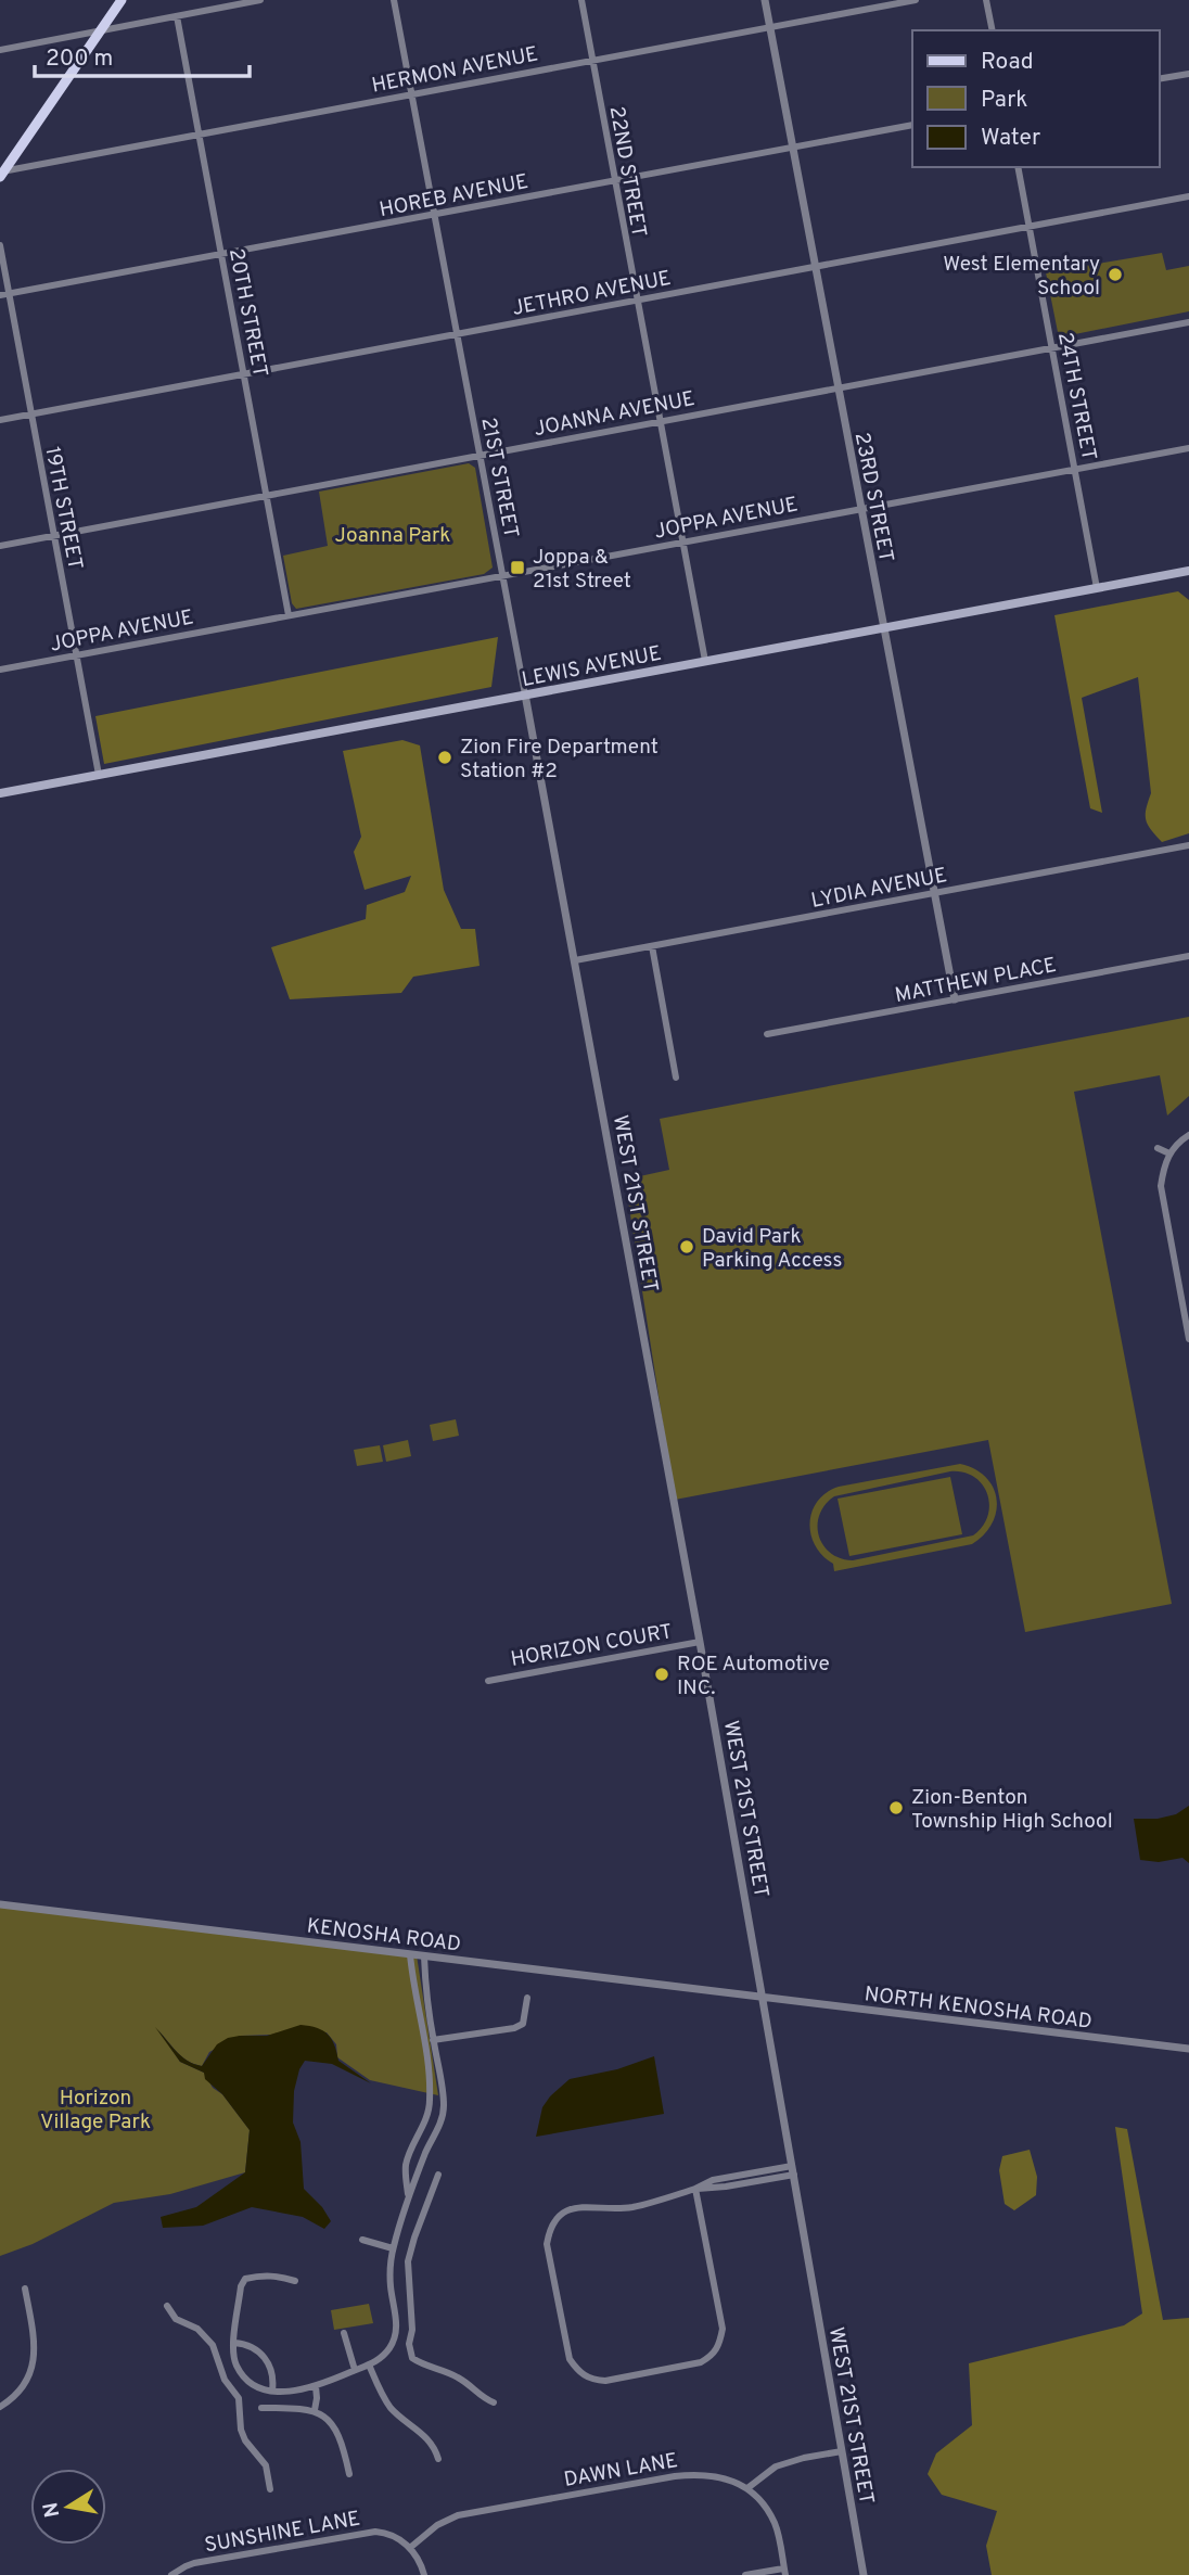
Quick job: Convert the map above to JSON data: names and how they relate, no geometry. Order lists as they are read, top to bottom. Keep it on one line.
{"streets":{"main road":["LEWIS AVENUE"],"street":["HERMON AVENUE","22ND STREET","HOREB AVENUE","JETHRO AVENUE","20TH STREET","24TH STREET","JOANNA AVENUE","21ST STREET","23RD STREET","19TH STREET","JOPPA AVENUE","LYDIA AVENUE","MATTHEW PLACE","WEST 21ST STREET","HORIZON COURT","KENOSHA ROAD","NORTH KENOSHA ROAD","DAWN LANE","SUNSHINE LANE"]},"crossings":[["HERMON AVENUE","22ND STREET"],["HERMON AVENUE","20TH STREET"],["HERMON AVENUE","21ST STREET"],["HERMON AVENUE","23RD STREET"],["22ND STREET","HOREB AVENUE"],["22ND STREET","JETHRO AVENUE"],["22ND STREET","JOANNA AVENUE"],["22ND STREET","JOPPA AVENUE"],["22ND STREET","LEWIS AVENUE"],["HOREB AVENUE","20TH STREET"],["HOREB AVENUE","21ST STREET"],["HOREB AVENUE","23RD STREET"],["HOREB AVENUE","19TH STREET"],["JETHRO AVENUE","20TH STREET"],["JETHRO AVENUE","24TH STREET"],["JETHRO AVENUE","21ST STREET"],["JETHRO AVENUE","23RD STREET"],["JETHRO AVENUE","19TH STREET"],["20TH STREET","JOANNA AVENUE"],["20TH STREET","JOPPA AVENUE"],["24TH STREET","JOANNA AVENUE"],["24TH STREET","JOPPA AVENUE"],["24TH STREET","LEWIS AVENUE"],["JOANNA AVENUE","21ST STREET"],["JOANNA AVENUE","23RD STREET"],["JOANNA AVENUE","19TH STREET"],["21ST STREET","JOPPA AVENUE"],["21ST STREET","LEWIS AVENUE"],["21ST STREET","LYDIA AVENUE"],["21ST STREET","WEST 21ST STREET"],["23RD STREET","JOPPA AVENUE"],["23RD STREET","LEWIS AVENUE"],["23RD STREET","LYDIA AVENUE"],["23RD STREET","MATTHEW PLACE"],["19TH STREET","JOPPA AVENUE"],["19TH STREET","LEWIS AVENUE"],["LYDIA AVENUE","WEST 21ST STREET"],["WEST 21ST STREET","HORIZON COURT"],["WEST 21ST STREET","KENOSHA ROAD"],["WEST 21ST STREET","NORTH KENOSHA ROAD"],["KENOSHA ROAD","NORTH KENOSHA ROAD"],["DAWN LANE","SUNSHINE LANE"]],"parks":["Joanna Park","Horizon Village Park"],"places":{"other":["West Elementary School","Zion Fire Department Station #2","David Park Parking Access","ROE Automotive INC.","Zion-Benton Township High School"],"transit":["Joppa & 21st Street"]},"legend":["Road","Park","Water"],"scale_bar":"200 m","north":"left"}
